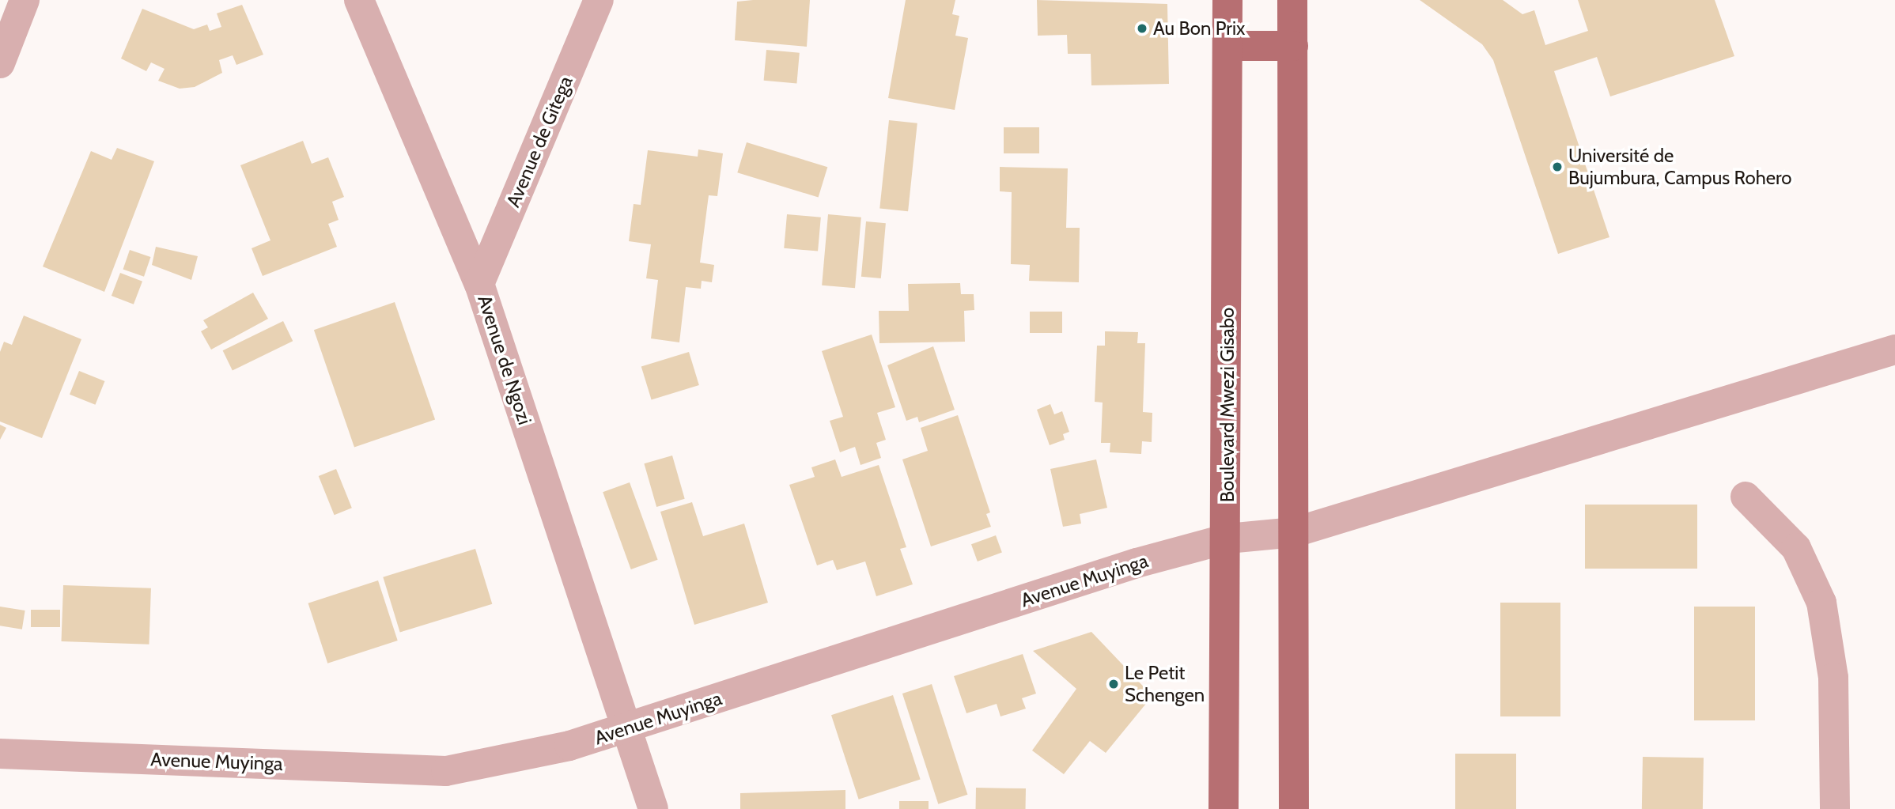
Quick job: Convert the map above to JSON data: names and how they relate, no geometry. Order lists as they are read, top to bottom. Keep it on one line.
{"streets":{"main road":["Boulevard Mwezi Gisabo"],"street":["Avenue de Gitega","Avenue de Ngozi","Avenue Muyinga"]},"crossings":[["Avenue de Gitega","Avenue de Ngozi"],["Avenue de Ngozi","Avenue Muyinga"],["Boulevard Mwezi Gisabo","Avenue Muyinga"]],"places":["Au Bon Prix","Université de Bujumbura, Campus Rohero","Le Petit Schengen"]}
